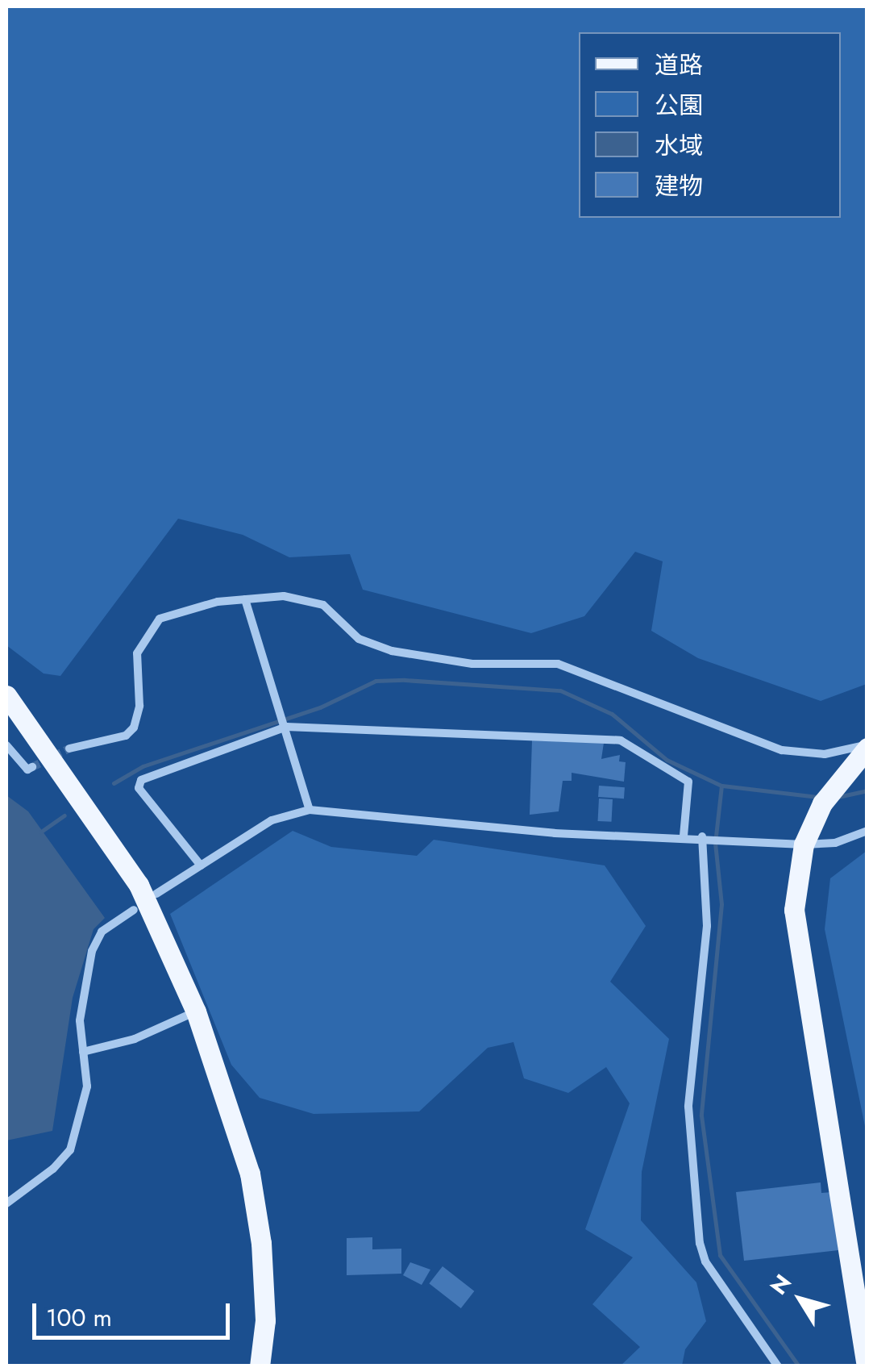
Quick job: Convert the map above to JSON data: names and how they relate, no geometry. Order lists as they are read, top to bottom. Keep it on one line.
{"legend":["道路","公園","水域","建物"],"scale_bar":"100 m","north":"top left"}
